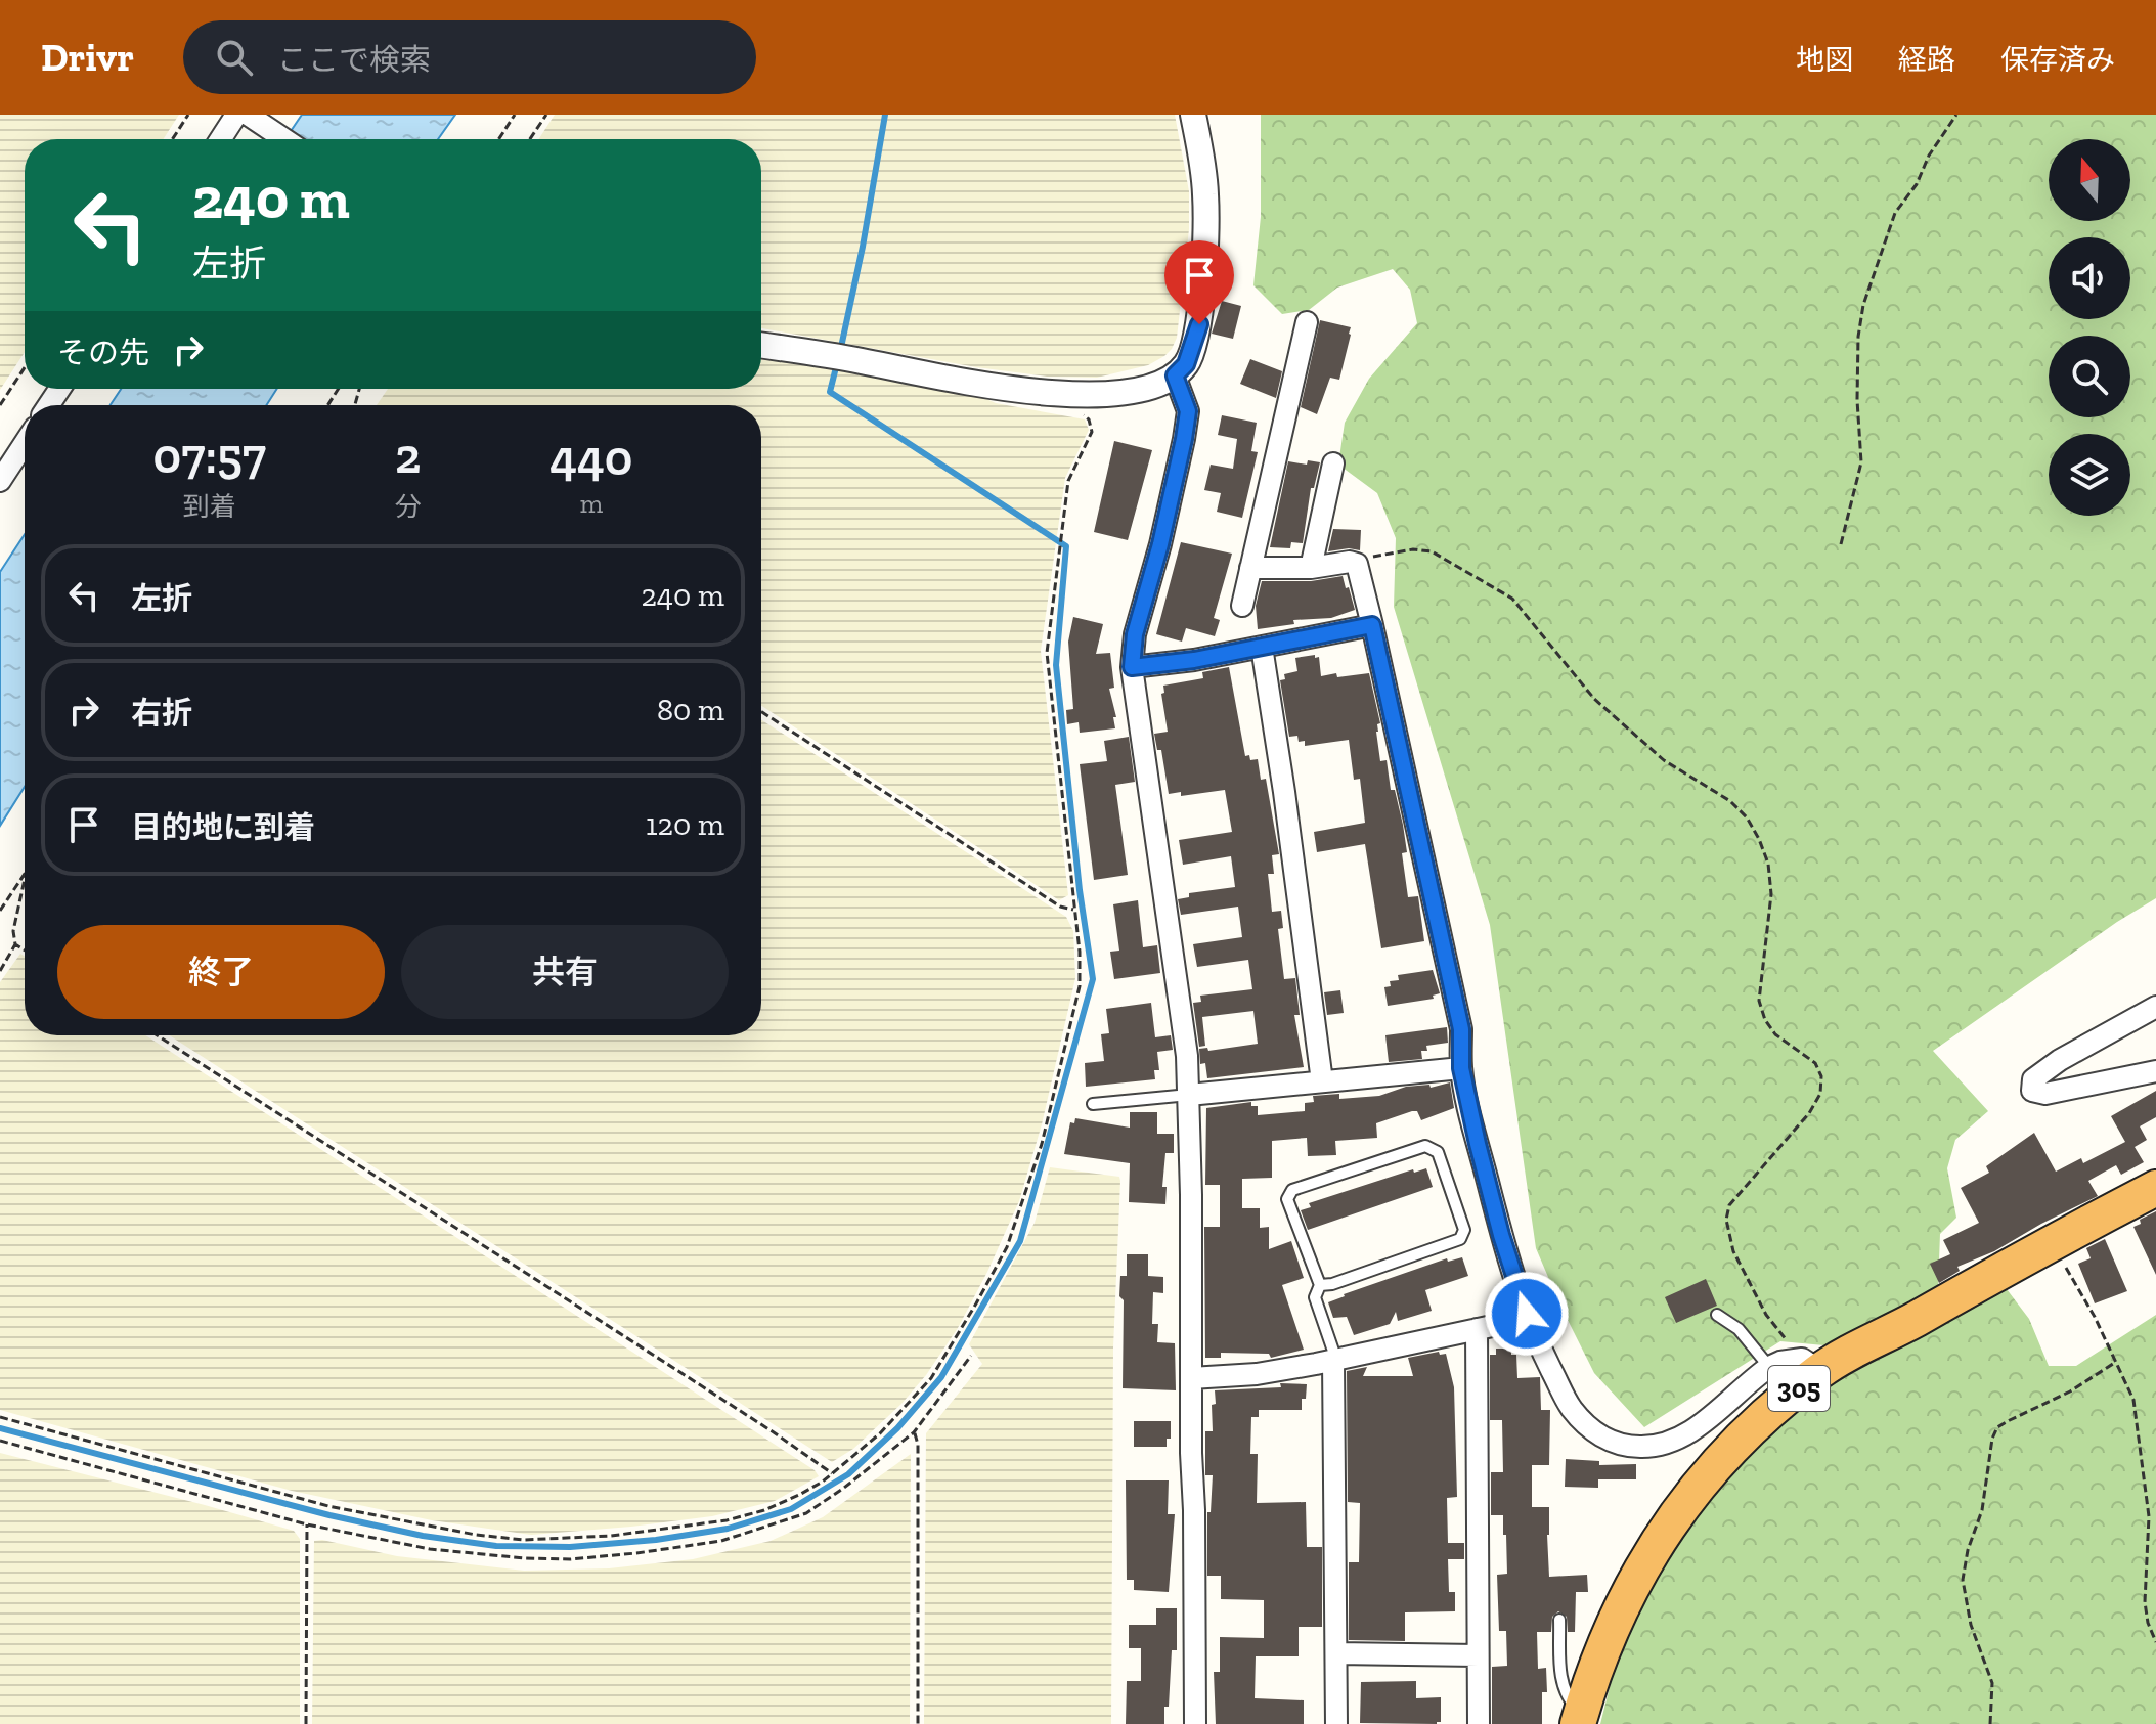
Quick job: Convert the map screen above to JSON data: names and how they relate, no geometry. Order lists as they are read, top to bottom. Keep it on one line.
{"streets":{"highway":["305"]},"north":"top","page":{"header":"Drivr","search":"ここで検索","nav":["地図","経路","保存済み"],"turn":["240 m","左折"],"then":"その先","eta":["07:57","到着","2","分","440","m"],"list":[{"name":"左折","value":"240 m"},{"name":"右折","value":"80 m"},{"name":"目的地に到着","value":"120 m"}],"buttons":["終了","共有"]}}
